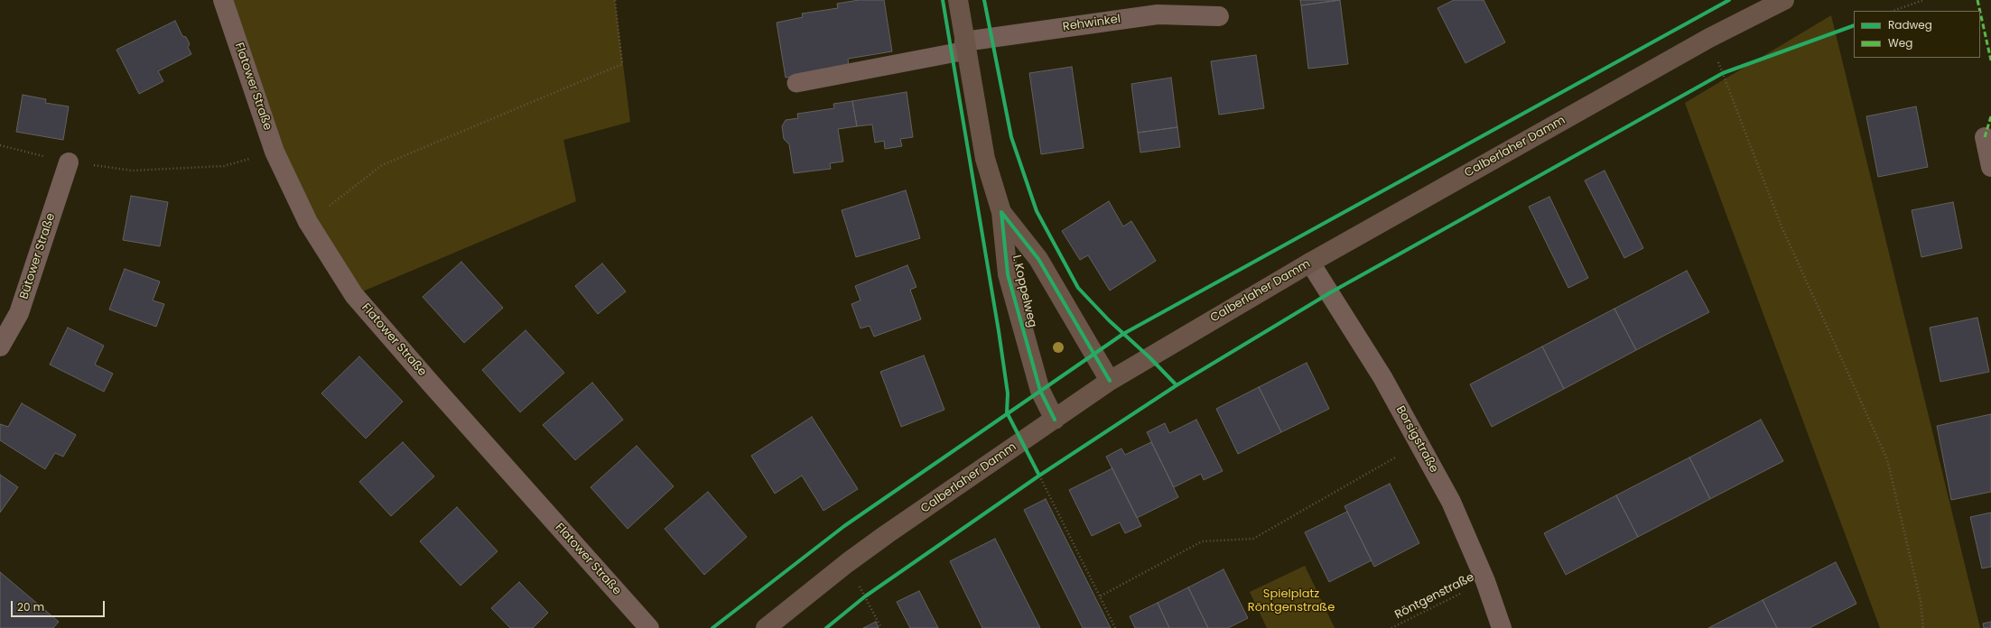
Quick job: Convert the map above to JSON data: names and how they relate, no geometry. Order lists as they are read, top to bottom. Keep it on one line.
{"streets":{"street":["Rehwinkel","Flatower Straße","Calberlaher Damm","Bütower Straße","I. Koppelweg","Borsigstraße"],"path":["Röntgenstraße"]},"crossings":[["Rehwinkel","I. Koppelweg"],["Calberlaher Damm","I. Koppelweg"],["Calberlaher Damm","Borsigstraße"],["Borsigstraße","Röntgenstraße"]],"parks":["Spielplatz Röntgenstraße"],"legend":["Radweg","Weg"],"scale_bar":"20 m"}
